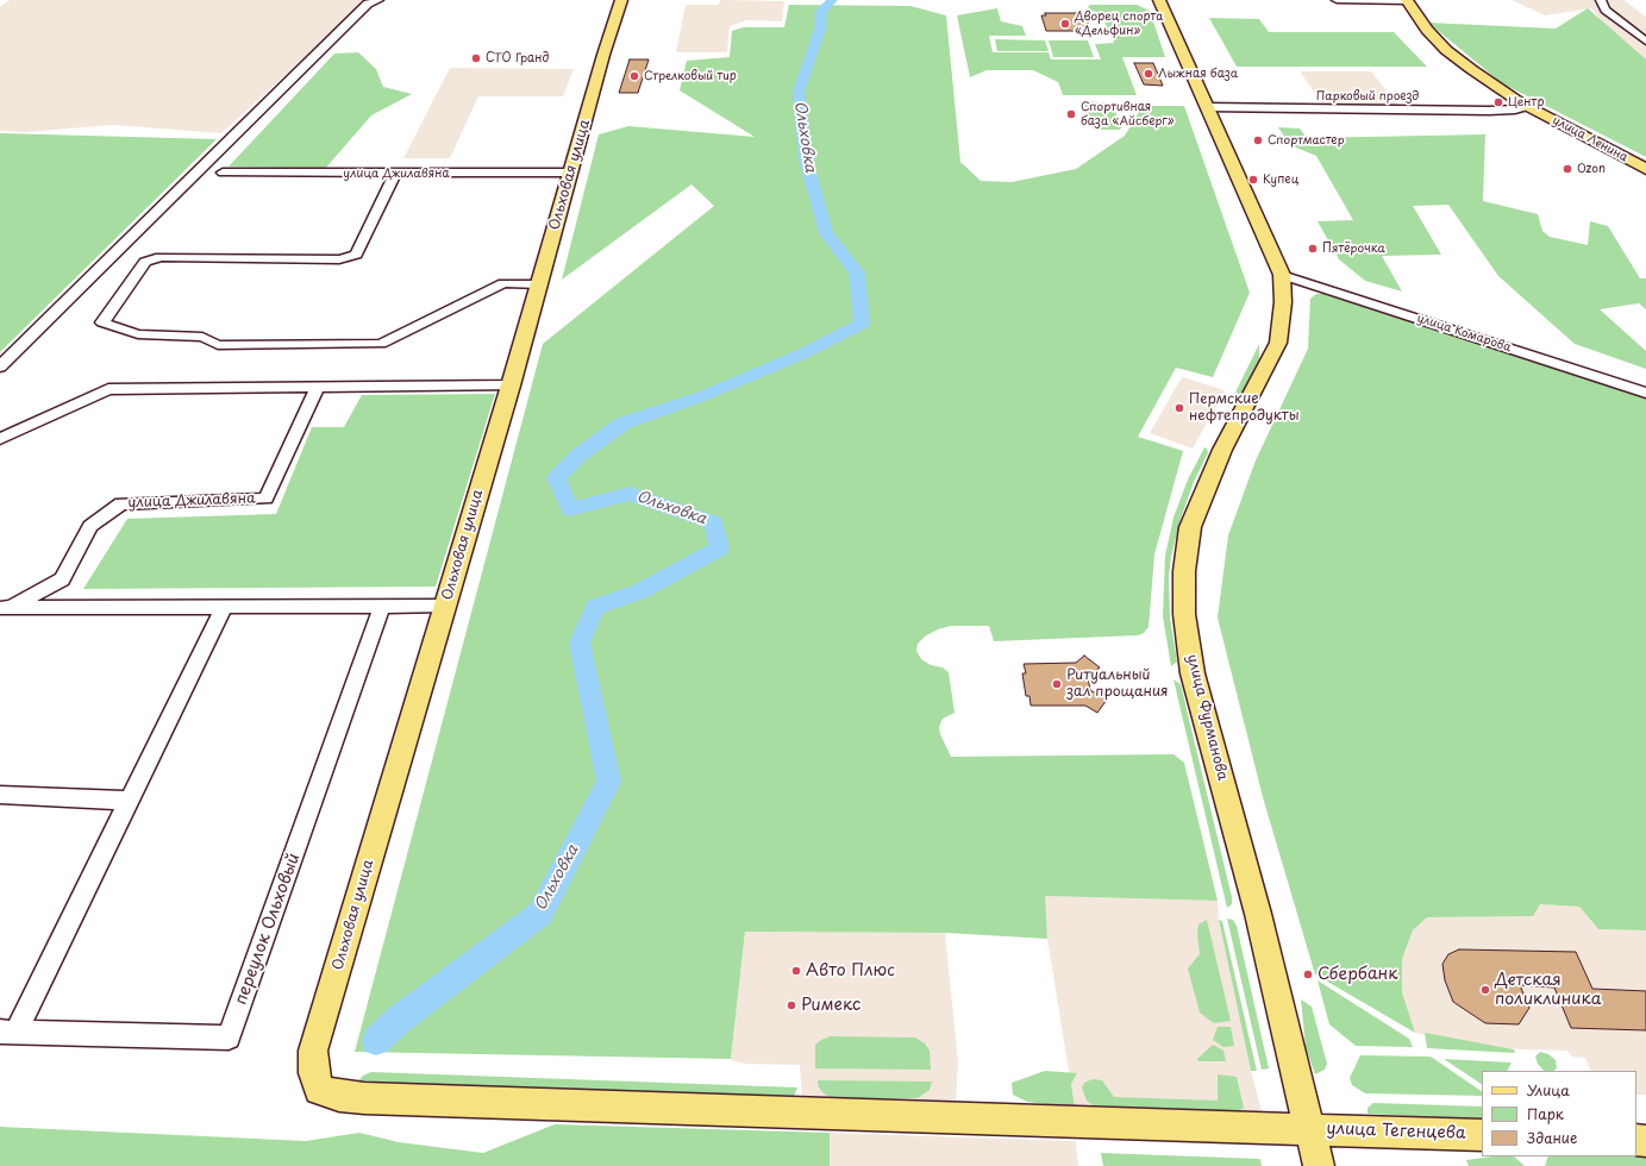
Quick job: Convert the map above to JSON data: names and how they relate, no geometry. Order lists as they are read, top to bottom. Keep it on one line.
{"streets":{"main road":["улица Ленина","Ольховая улица","улица Фурманова","улица Тегенцева"],"street":["Парковый проезд","улица Джилавяна","улица Комарова","переулок Ольховый"]},"crossings":[["Парковый проезд","улица Ленина"],["Парковый проезд","улица Фурманова"],["улица Джилавяна","Ольховая улица"],["Ольховая улица","улица Тегенцева"],["улица Комарова","улица Фурманова"],["улица Фурманова","улица Тегенцева"]],"water":["Ольховка"],"places":["Дворец спорта «Дельфин»","СТО Гранд","Лыжная база","Стрелковый тир","Центр","Спортивная база «Айсберг»","Спортмастер","Ozon","Купец","Пятёрочка","Пермские нефтепродукты","Ритуальный зал прощания","Авто Плюс","Сбербанк","Детская поликлиника","Римекс"],"legend":["Улица","Парк","Здание"]}
